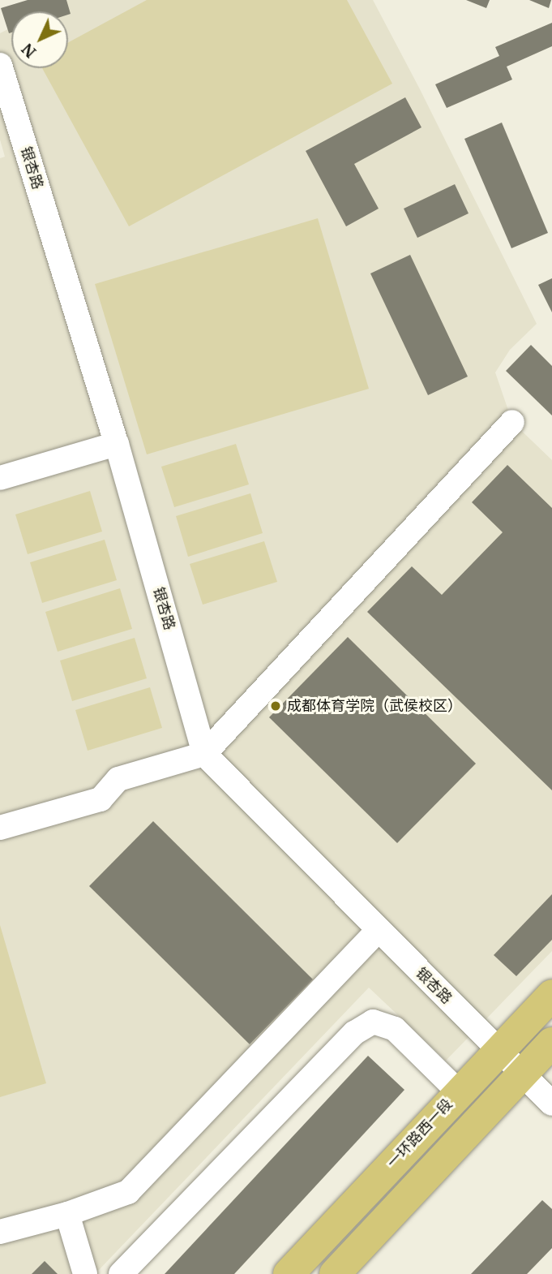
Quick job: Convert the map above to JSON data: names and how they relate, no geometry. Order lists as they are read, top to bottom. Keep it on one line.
{"streets":{"main road":["一环路西一段"],"street":["银杏路"]},"crossings":[["银杏路","一环路西一段"]],"places":["成都体育学院（武侯校区）"],"north":"bottom left"}
